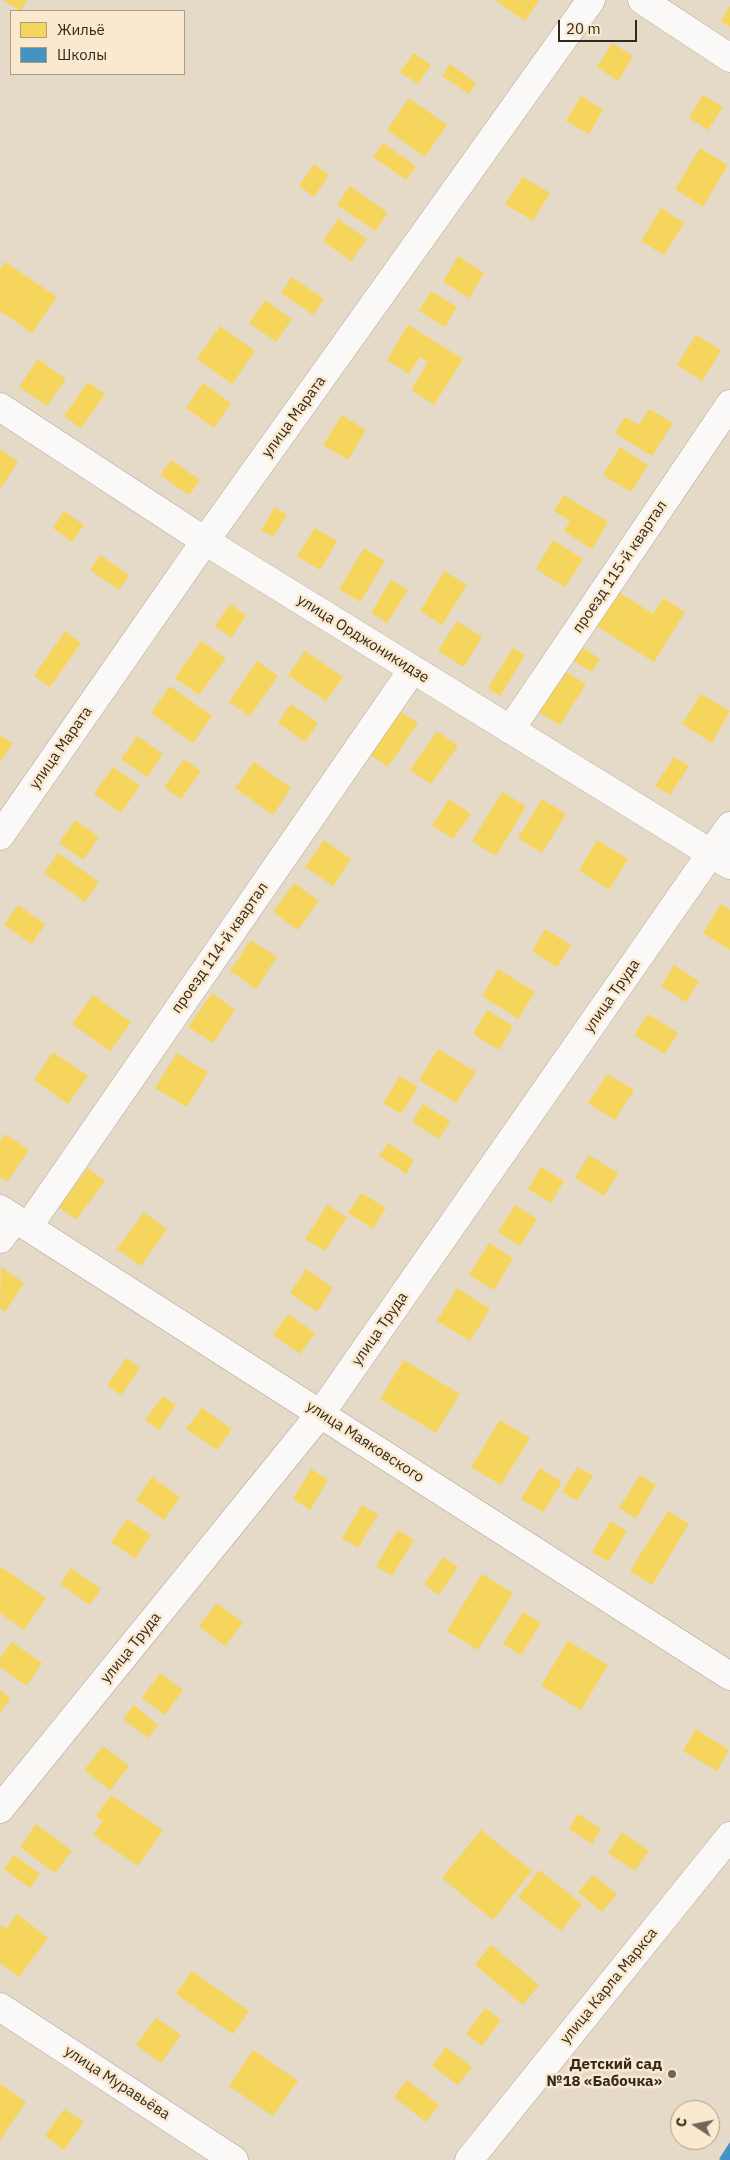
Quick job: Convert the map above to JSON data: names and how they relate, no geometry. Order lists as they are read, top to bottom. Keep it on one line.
{"streets":{"street":["улица Марата","проезд 115-й квартал","улица Орджоникидзе","проезд 114-й квартал","улица Труда","улица Маяковского","улица Карла Маркса","улица Муравьёва"]},"crossings":[["улица Марата","улица Орджоникидзе"],["проезд 115-й квартал","улица Орджоникидзе"],["улица Орджоникидзе","проезд 114-й квартал"],["улица Орджоникидзе","улица Труда"],["проезд 114-й квартал","улица Маяковского"],["улица Труда","улица Маяковского"]],"places":["Детский сад №18 «Бабочка»"],"legend":["Жильё","Школы"],"scale_bar":"20 m","north":"left"}
